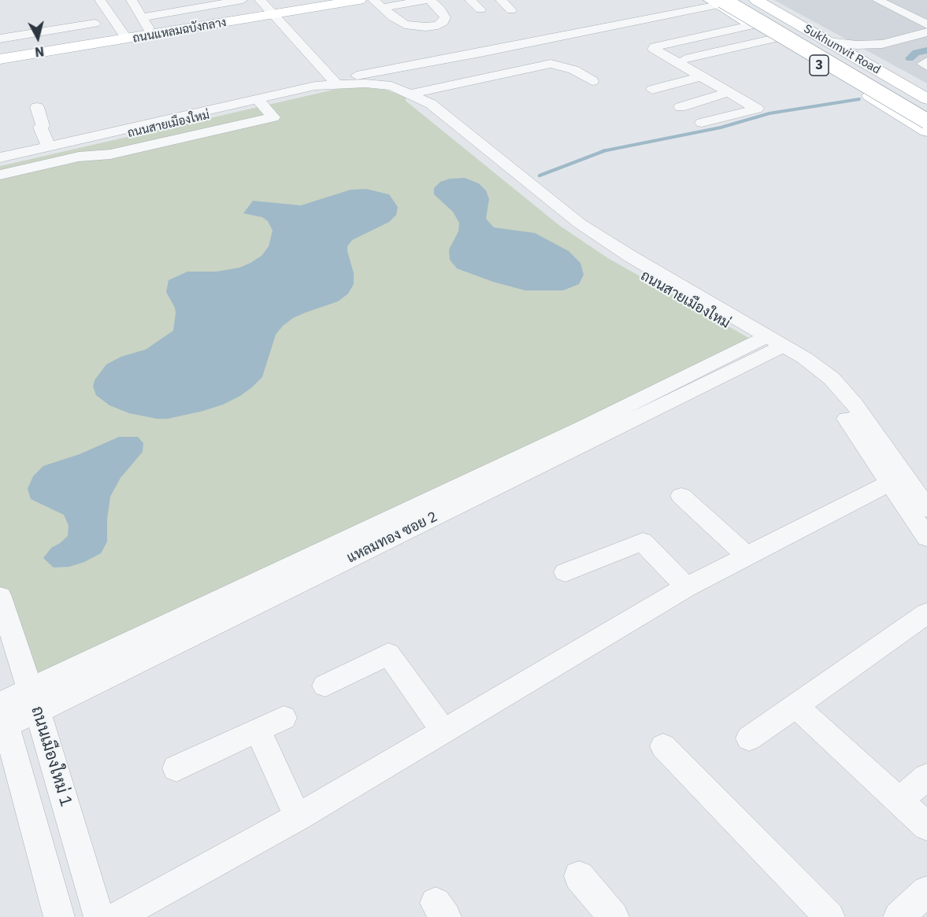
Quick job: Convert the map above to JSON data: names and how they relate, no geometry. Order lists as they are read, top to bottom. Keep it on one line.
{"streets":{"main road":["ถนนแหลมฉบังกลาง","Sukhumvit Road","3"],"street":["ถนนสายเมืองใหม่","แหลมทอง ซอย 2","ถนนเมืองใหม่ 1"]},"crossings":[["ถนนสายเมืองใหม่","แหลมทอง ซอย 2"],["แหลมทอง ซอย 2","ถนนเมืองใหม่ 1"]],"north":"bottom"}
